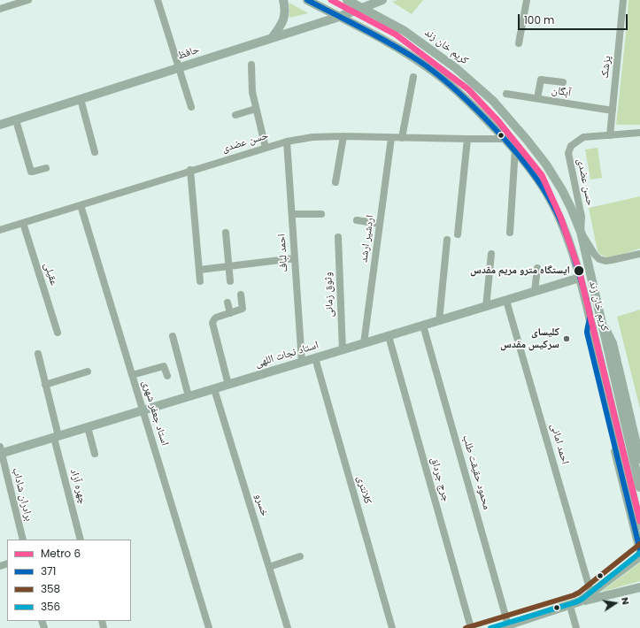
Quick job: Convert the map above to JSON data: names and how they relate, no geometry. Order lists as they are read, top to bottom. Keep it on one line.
{"streets":{"main road":["کریم خان زند","حافظ","استاد نجات اللهی"],"street":["پزشک","آبگان","حسن عضدی","اردشیر ارشد","احمد لباف","عقیلی","وثوق زمانی","استاد جعفر شهری","احمد امانی","محمود حقیقت طلب","جرج جرداق","چهره آزاد","کلانتری","برادران شاداب","خسرو"]},"crossings":[["کریم خان زند","حافظ"],["کریم خان زند","حسن عضدی"],["کریم خان زند","استاد نجات اللهی"],["پزشک","آبگان"],["پزشک","حسن عضدی"],["حسن عضدی","اردشیر ارشد"],["حسن عضدی","احمد لباف"],["حسن عضدی","عقیلی"],["حسن عضدی","استاد جعفر شهری"],["اردشیر ارشد","استاد نجات اللهی"],["احمد لباف","استاد نجات اللهی"],["وثوق زمانی","استاد نجات اللهی"],["استاد نجات اللهی","استاد جعفر شهری"],["استاد نجات اللهی","احمد امانی"],["استاد نجات اللهی","محمود حقیقت طلب"],["استاد نجات اللهی","جرج جرداق"],["استاد نجات اللهی","چهره آزاد"],["استاد نجات اللهی","کلانتری"],["استاد نجات اللهی","برادران شاداب"],["استاد نجات اللهی","خسرو"]],"places":["ایستگاه مترو مریم مقدس","کلیسای سرکیس مقدس"],"lines":["metro line 6","transit line 371","transit line 358","transit line 356"],"legend":["Metro 6","371","358","356"],"scale_bar":"100 m","north":"right"}
